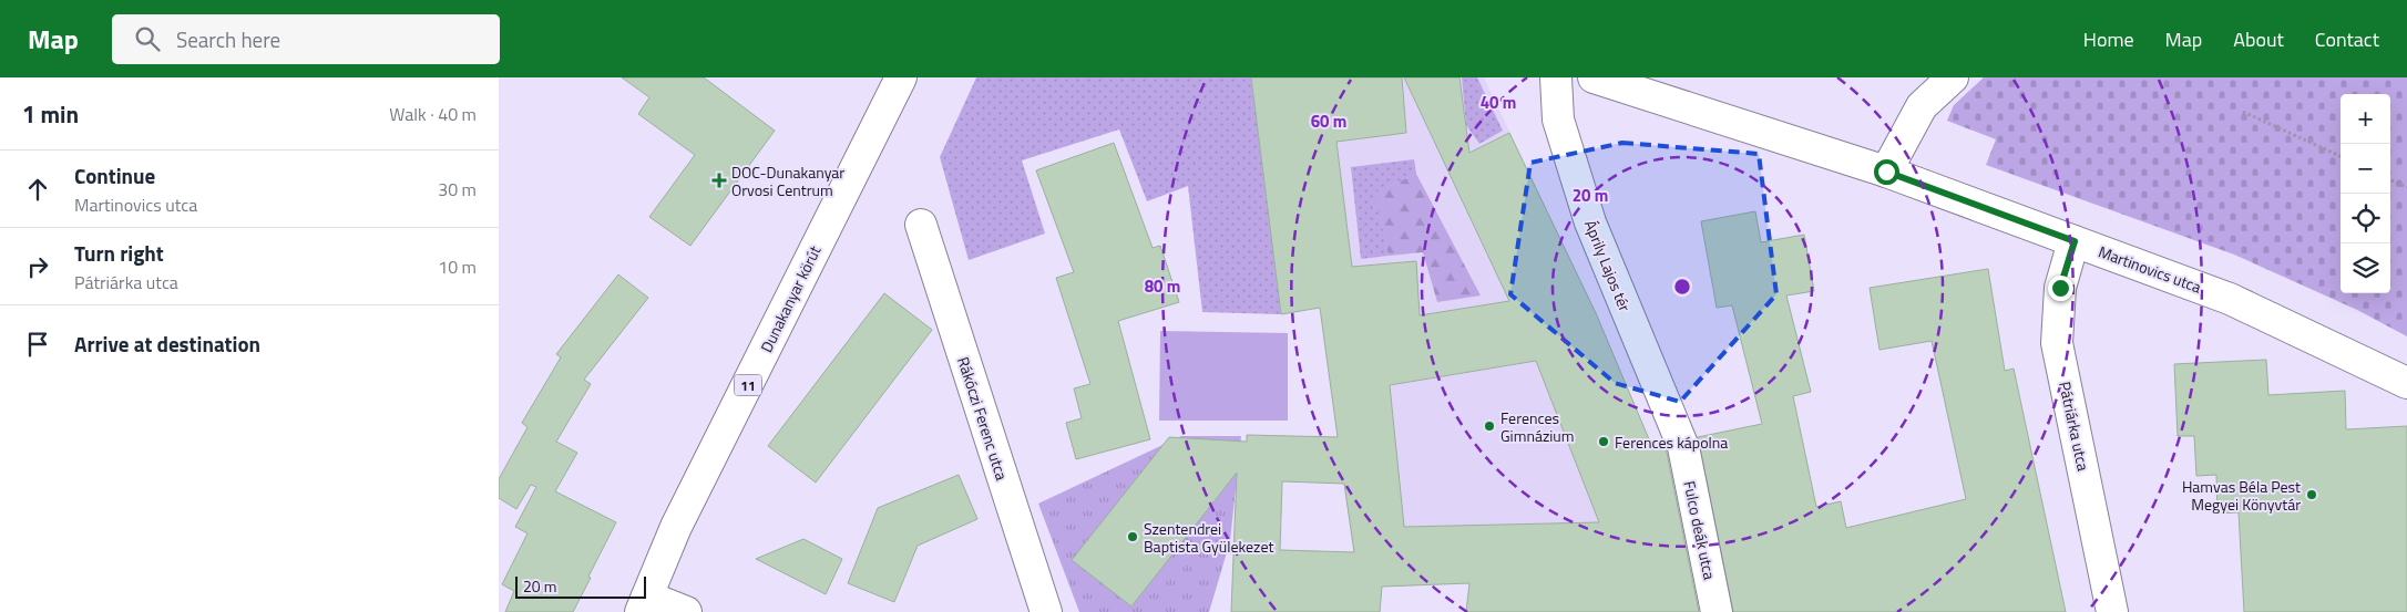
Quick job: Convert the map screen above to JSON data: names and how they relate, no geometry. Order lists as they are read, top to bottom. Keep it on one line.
{"streets":{"street":["Áprily Lajos tér","Martinovics utca","Dunakanyar körút","11","Rákóczi Ferenc utca","Pátriárka utca","Fulco deák utca"]},"crossings":[["Áprily Lajos tér","Fulco deák utca"],["Martinovics utca","Pátriárka utca"]],"places":{"health":["DOC-Dunakanyar Orvosi Centrum"],"other":["Ferences Gimnázium","Ferences kápolna","Hamvas Béla Pest Megyei Könyvtár","Szentendrei Baptista Gyülekezet"]},"scale_bar":"20 m","page":{"header":"Map","search":"Search here","nav":["Home","Map","About","Contact"],"heading":["1 min","Walk · 40 m"],"map_buttons":["+","−"],"list":[["Continue","Martinovics utca","30 m"],["Turn right","Pátriárka utca","10 m"],"Arrive at destination"],"scale":"20 m"},"rings":["40 m","60 m","20 m","80 m"]}
